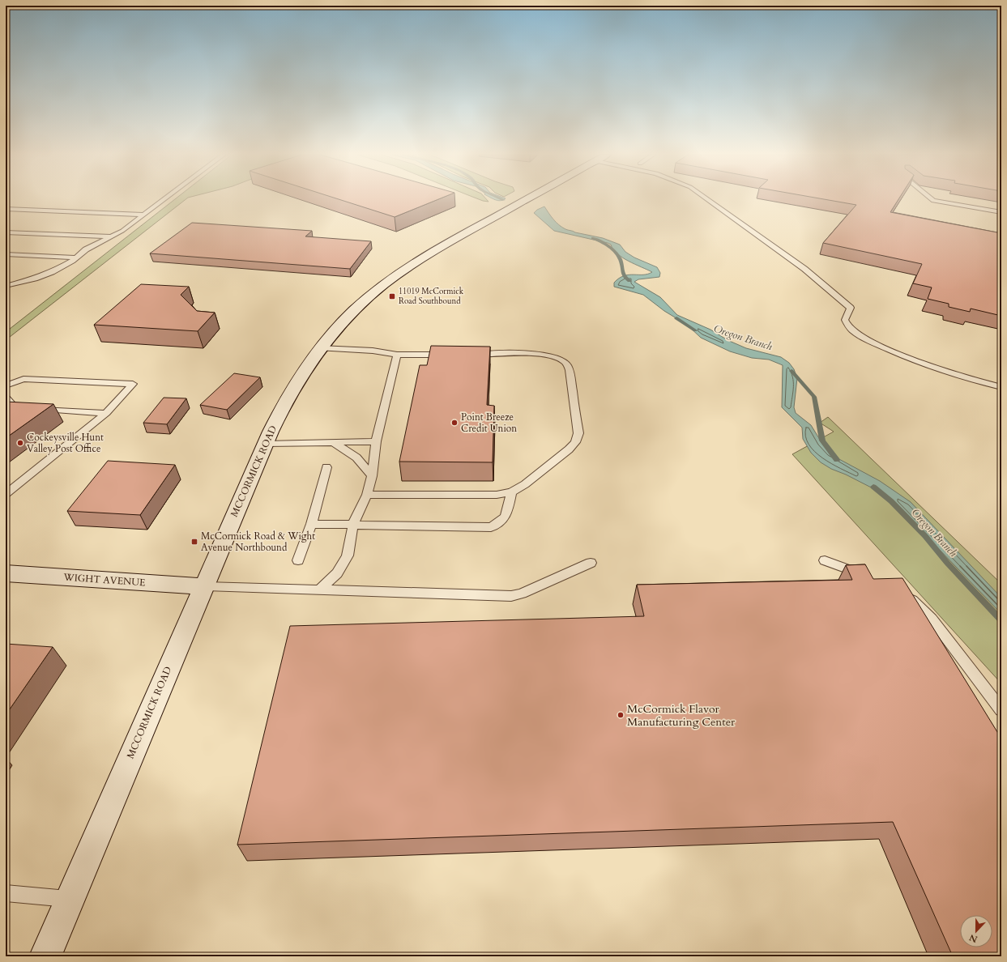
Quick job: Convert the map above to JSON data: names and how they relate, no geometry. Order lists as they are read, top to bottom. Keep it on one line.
{"streets":{"main road":["MCCORMICK ROAD","WIGHT AVENUE"]},"crossings":[["MCCORMICK ROAD","WIGHT AVENUE"]],"water":["Oregon Branch"],"places":{"transit":["11019 McCormick Road Southbound","McCormick Road & Wight Avenue Northbound"],"other":["Point Breeze Credit Union","Cockeysville Hunt Valley Post Office","McCormick Flavor Manufacturing Center"]},"north":"bottom"}
